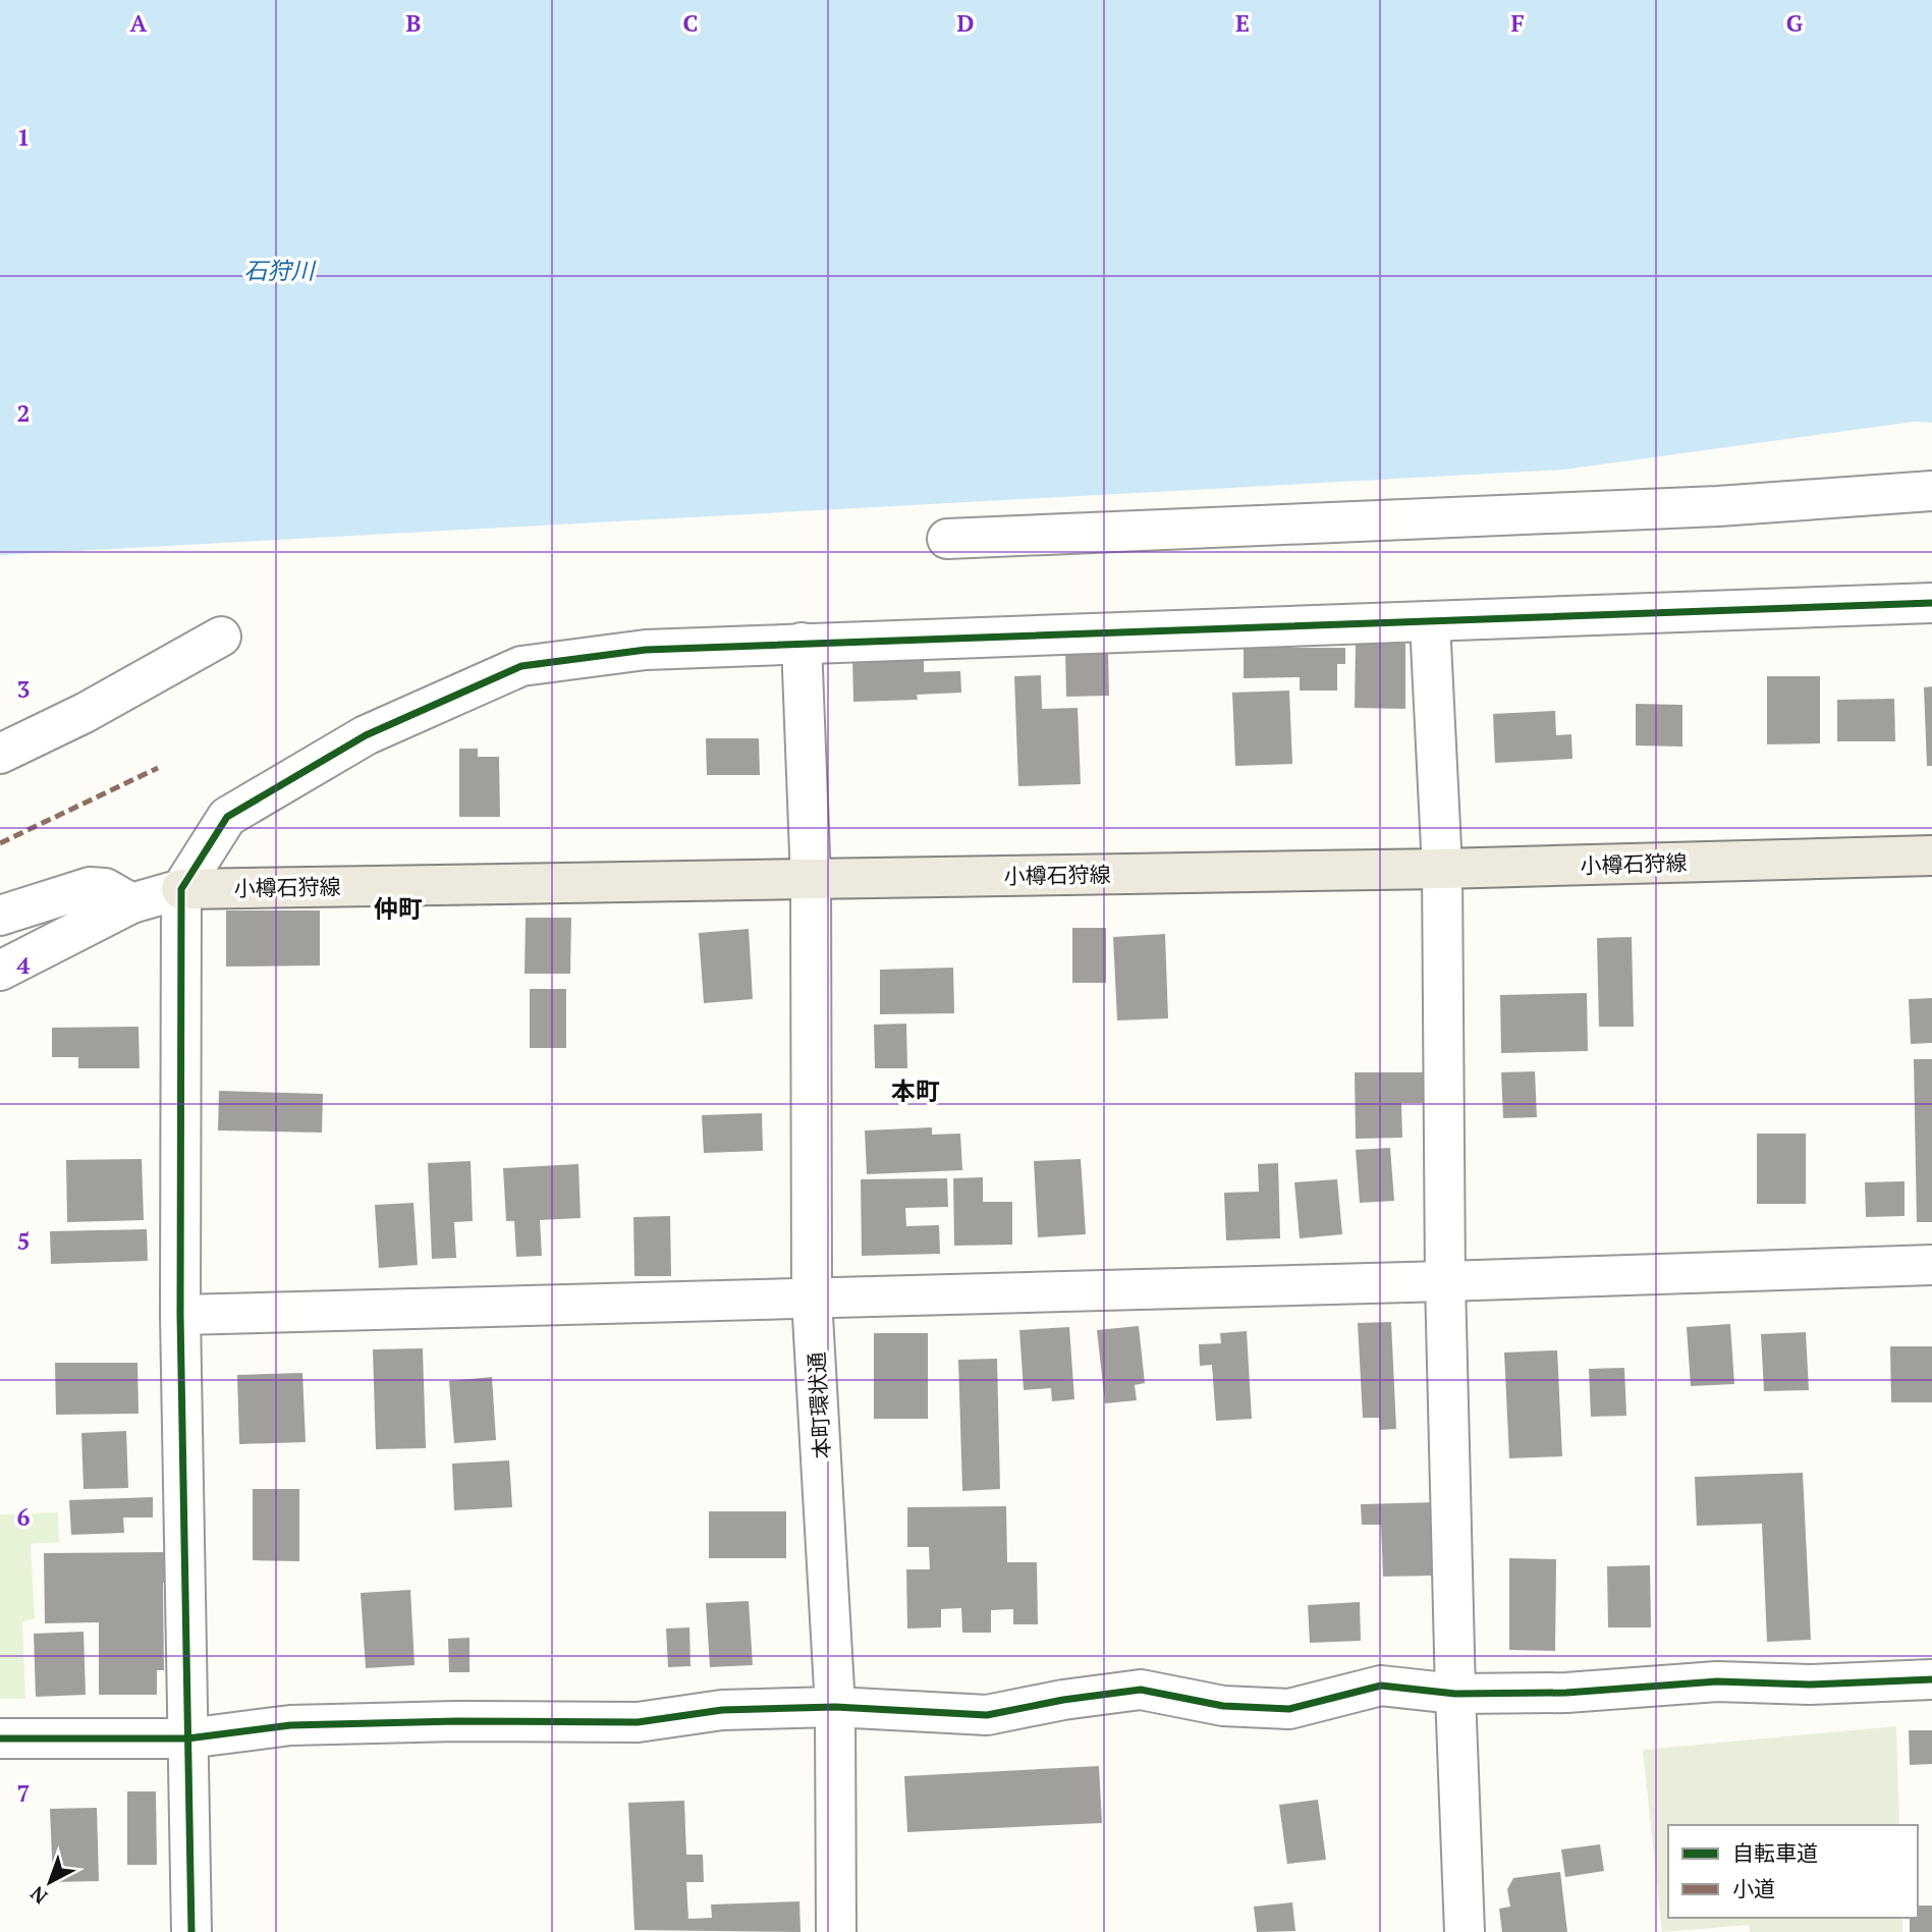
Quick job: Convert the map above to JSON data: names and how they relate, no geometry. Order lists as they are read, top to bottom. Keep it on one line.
{"streets":{"main road":["小樽石狩線"],"street":["本町環状通"]},"crossings":[["小樽石狩線","本町環状通"]],"districts":["仲町","本町"],"water":["石狩川"],"legend":["自転車道","小道"],"north":"bottom left","grid":{"columns":["A","B","C","D","E","F","G"],"rows":["1","2","3","4","5","6","7"]}}
